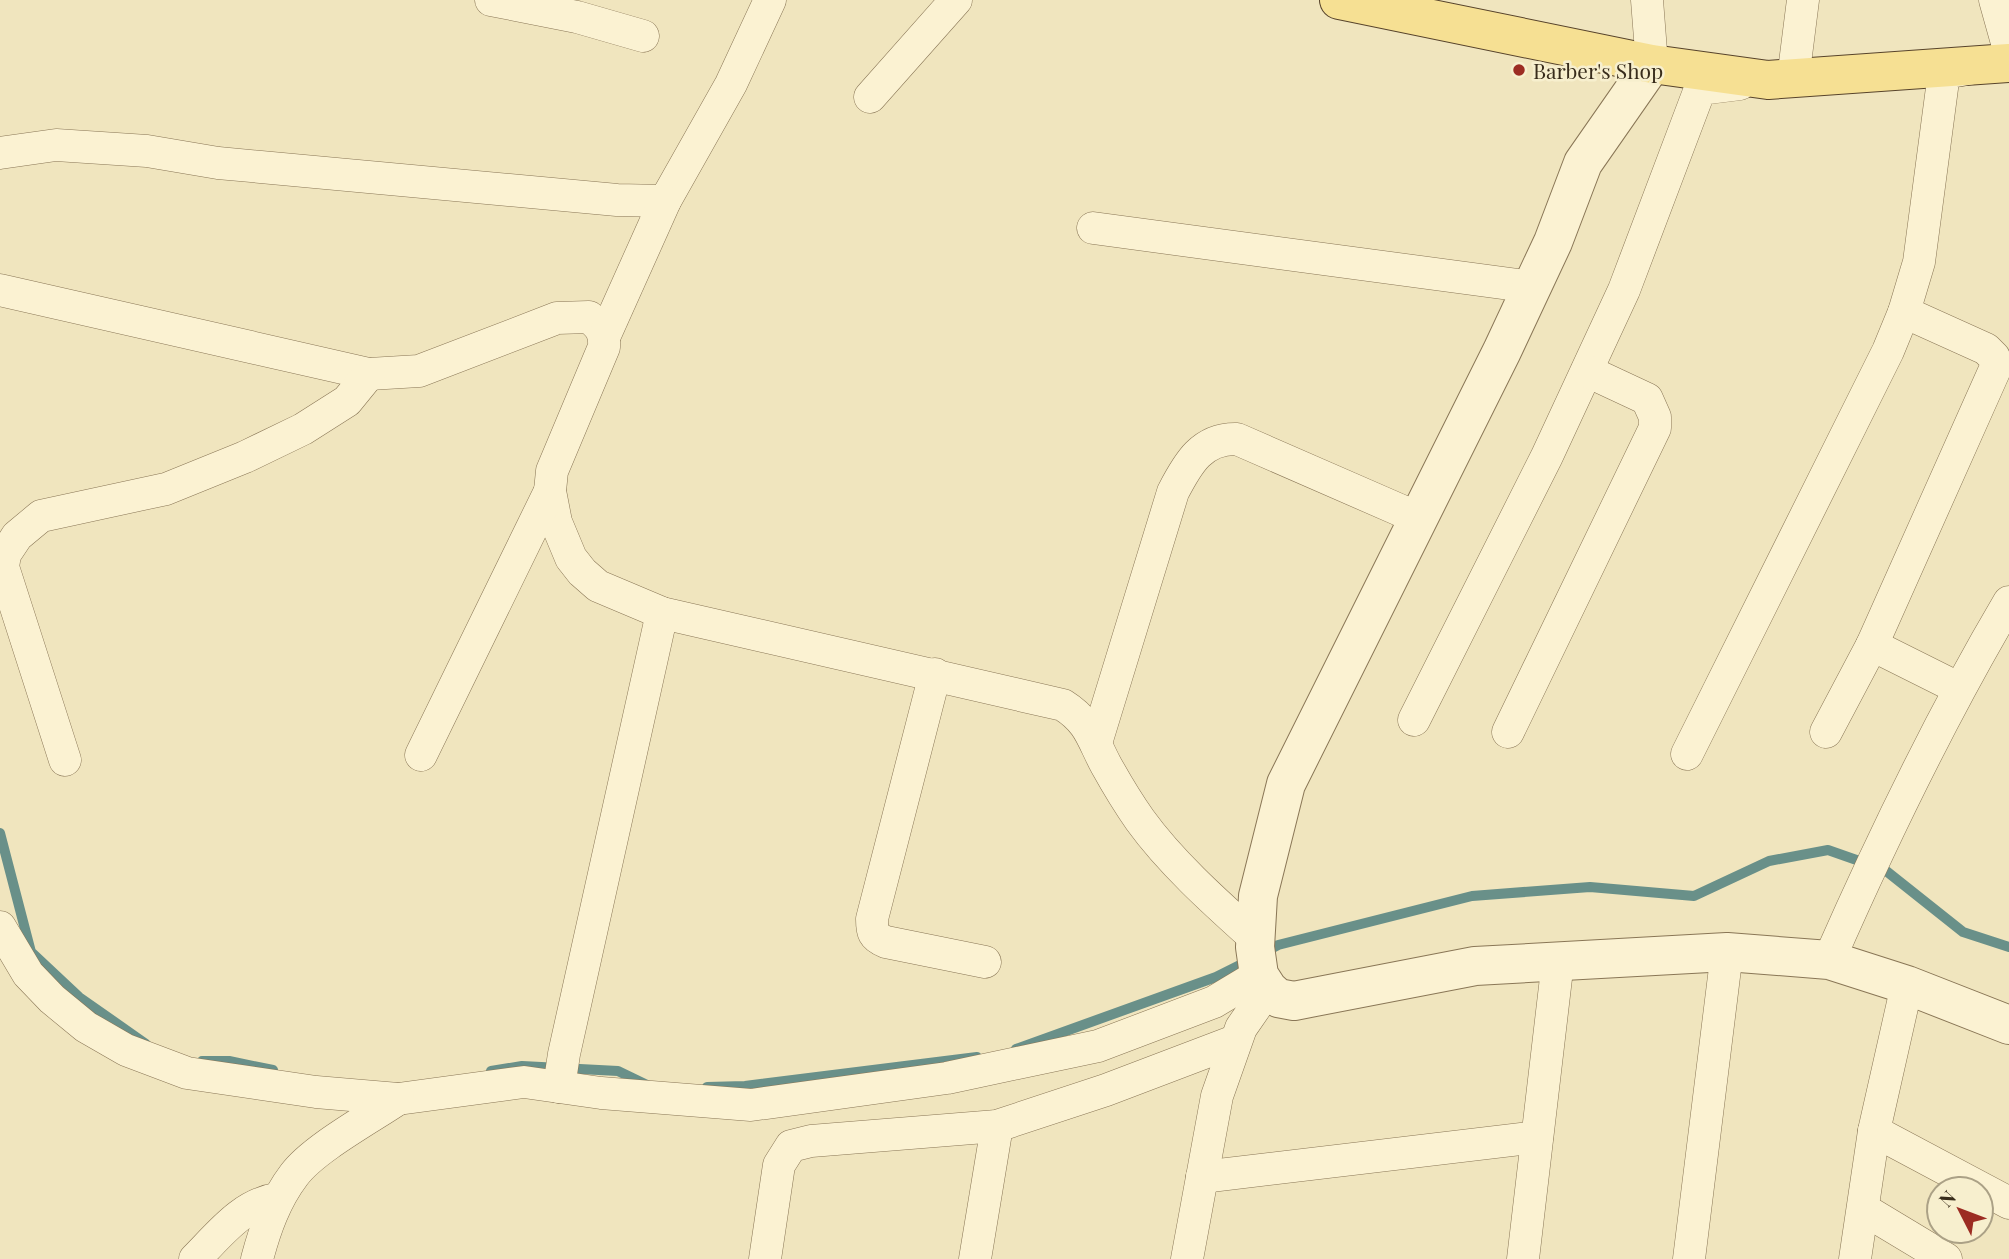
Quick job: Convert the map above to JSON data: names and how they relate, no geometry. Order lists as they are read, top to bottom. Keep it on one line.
{"places":["Barber's Shop"],"north":"top left"}
